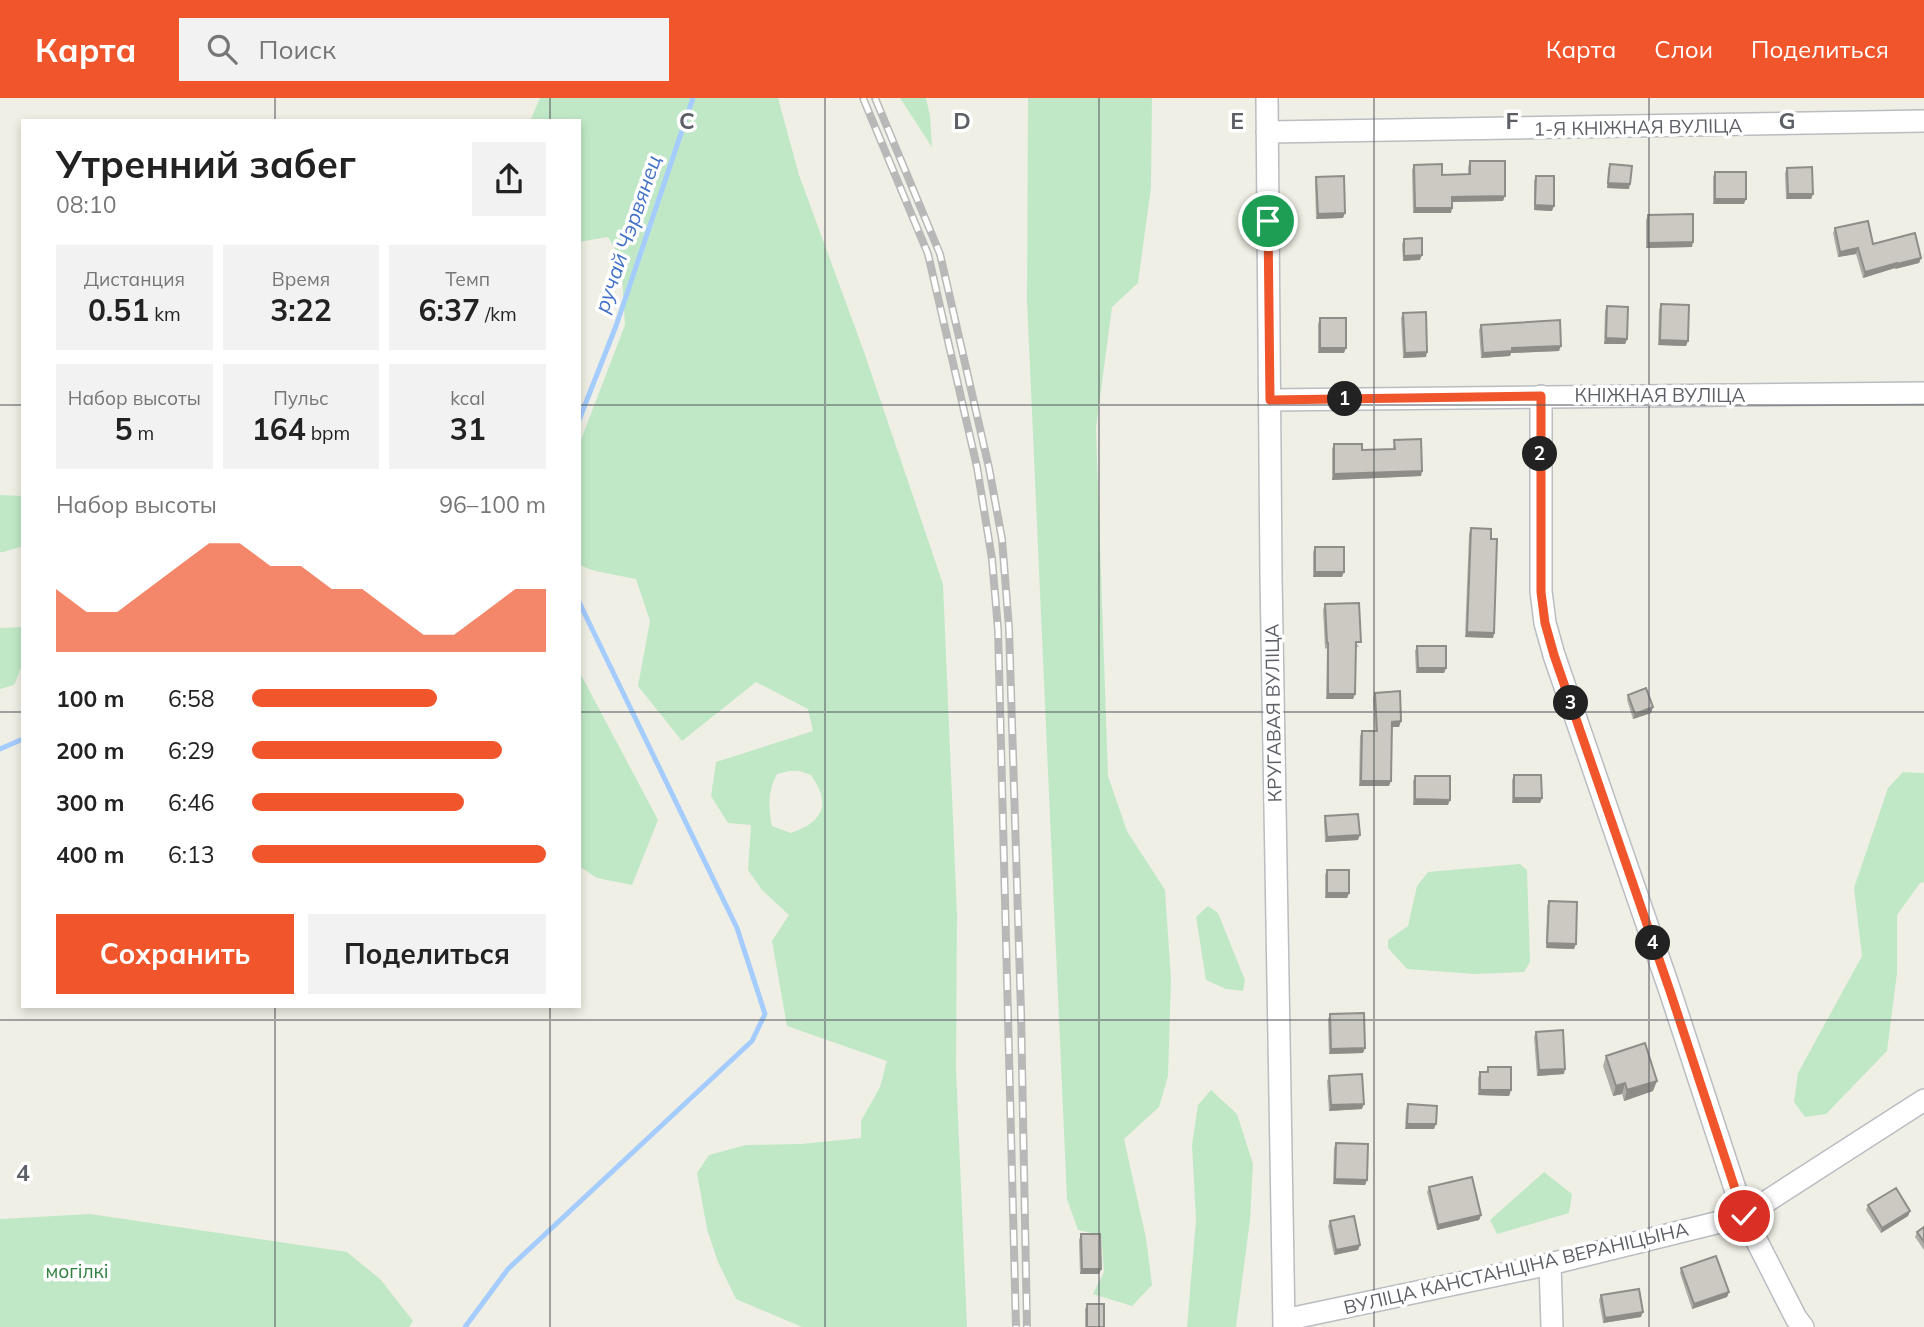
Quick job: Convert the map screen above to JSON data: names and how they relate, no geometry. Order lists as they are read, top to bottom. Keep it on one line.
{"streets":{"street":["1-Я КНІЖНАЯ ВУЛІЦА","КНІЖНАЯ ВУЛІЦА","КРУГАВАЯ ВУЛІЦА","ВУЛІЦА КАНСТАНЦІНА ВЕРАНІЦЫНА"]},"crossings":[["1-Я КНІЖНАЯ ВУЛІЦА","КРУГАВАЯ ВУЛІЦА"],["КНІЖНАЯ ВУЛІЦА","КРУГАВАЯ ВУЛІЦА"],["КРУГАВАЯ ВУЛІЦА","ВУЛІЦА КАНСТАНЦІНА ВЕРАНІЦЫНА"]],"water":["ручай Чэрвянец"],"parks":["могілкі"],"page":{"header":"Карта","search":"Поиск","nav":["Карта","Слои","Поделиться"],"heading":["Утренний забег","08:10"],"stats":[["Дистанция","0.51 km"],["Время","3:22"],["Темп","6:37 /km"],["Набор высоты","5 m"],["Пульс","164 bpm"],["kcal","31"]],"pins":["1","2","3","4"],"chart":["Набор высоты","96–100 m"],"list":[{"name":"100 m","note":"6:58"},{"name":"200 m","note":"6:29"},{"name":"300 m","note":"6:46"},{"name":"400 m","note":"6:13"}],"buttons":["Сохранить","Поделиться"]},"grid":{"columns":["C","D","E","F","G"],"rows":["4"]}}
